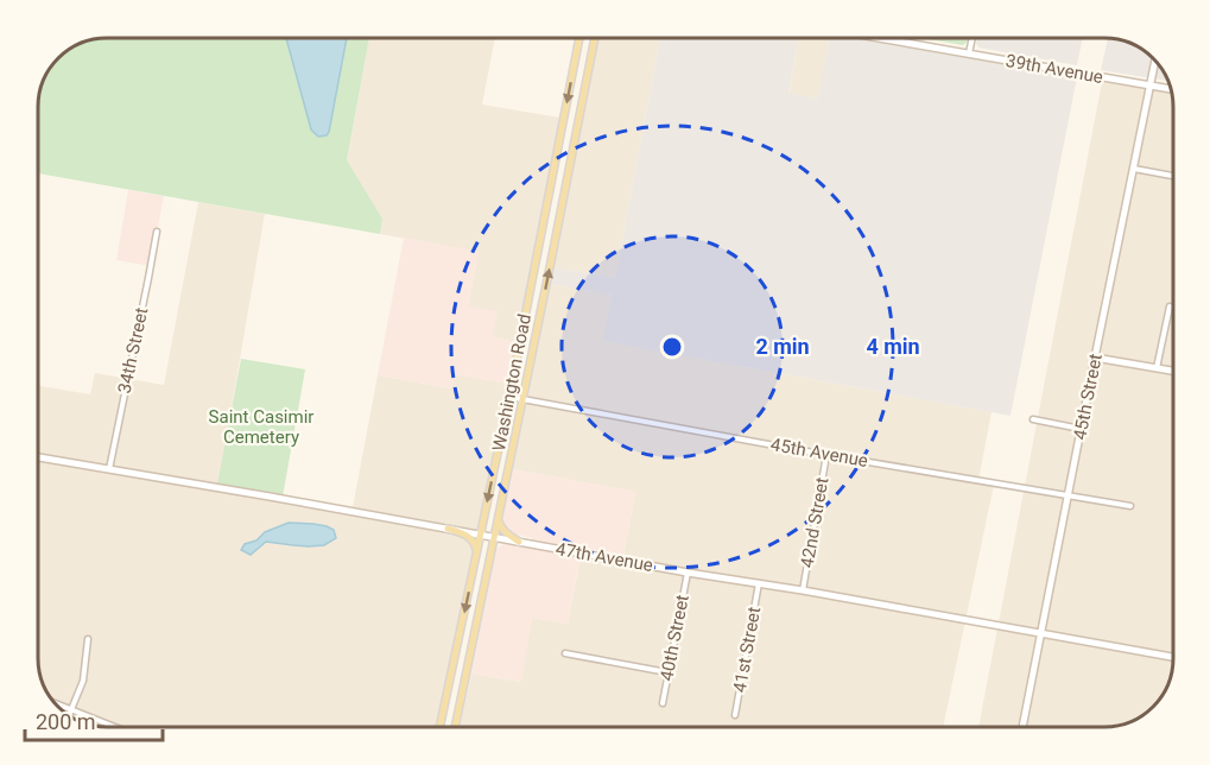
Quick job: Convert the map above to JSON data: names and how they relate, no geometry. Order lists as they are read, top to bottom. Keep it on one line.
{"streets":{"main road":["Washington Road"],"street":["39th Avenue","34th Street","45th Street","45th Avenue","42nd Street","47th Avenue","40th Street","41st Street"]},"crossings":[["39th Avenue","45th Street"],["34th Street","47th Avenue"],["Washington Road","45th Avenue"],["Washington Road","47th Avenue"],["45th Street","45th Avenue"],["45th Street","47th Avenue"],["45th Avenue","42nd Street"],["42nd Street","47th Avenue"],["47th Avenue","40th Street"],["47th Avenue","41st Street"]],"parks":["Saint Casimir Cemetery"],"scale_bar":"200 m","rings":["2 min","4 min"]}
